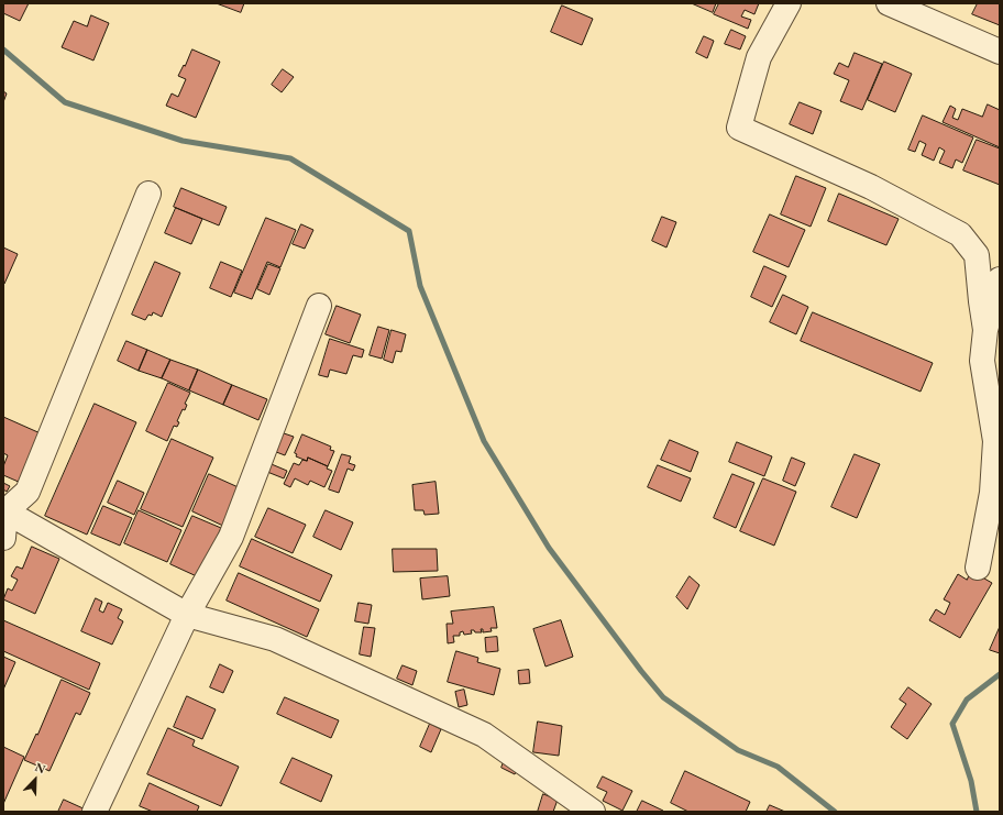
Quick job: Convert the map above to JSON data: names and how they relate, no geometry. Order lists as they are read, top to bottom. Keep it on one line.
{"north":"top right"}
